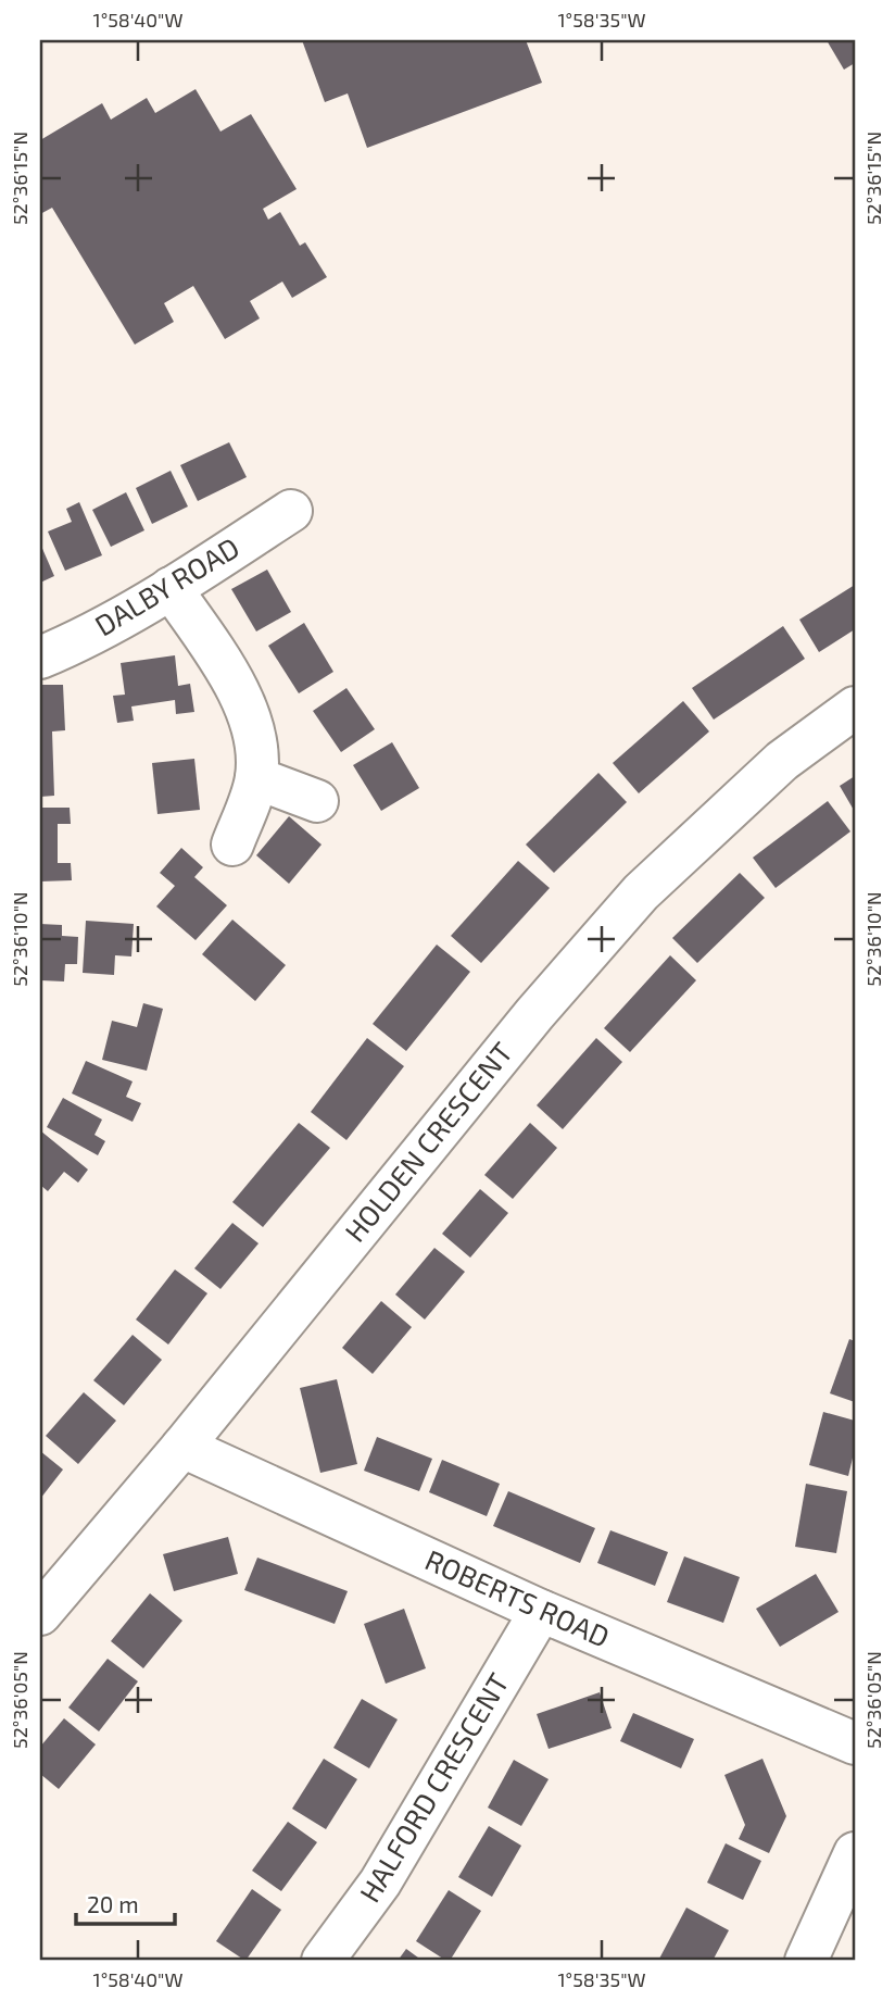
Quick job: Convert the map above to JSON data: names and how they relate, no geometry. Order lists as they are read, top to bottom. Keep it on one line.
{"streets":{"street":["DALBY ROAD","HOLDEN CRESCENT","ROBERTS ROAD","HALFORD CRESCENT"]},"crossings":[["HOLDEN CRESCENT","ROBERTS ROAD"],["ROBERTS ROAD","HALFORD CRESCENT"]],"scale_bar":"20 m","coordinates":["1°58'40\"W","1°58'35\"W","52°36'15\"N","52°36'10\"N","52°36'05\"N"]}
